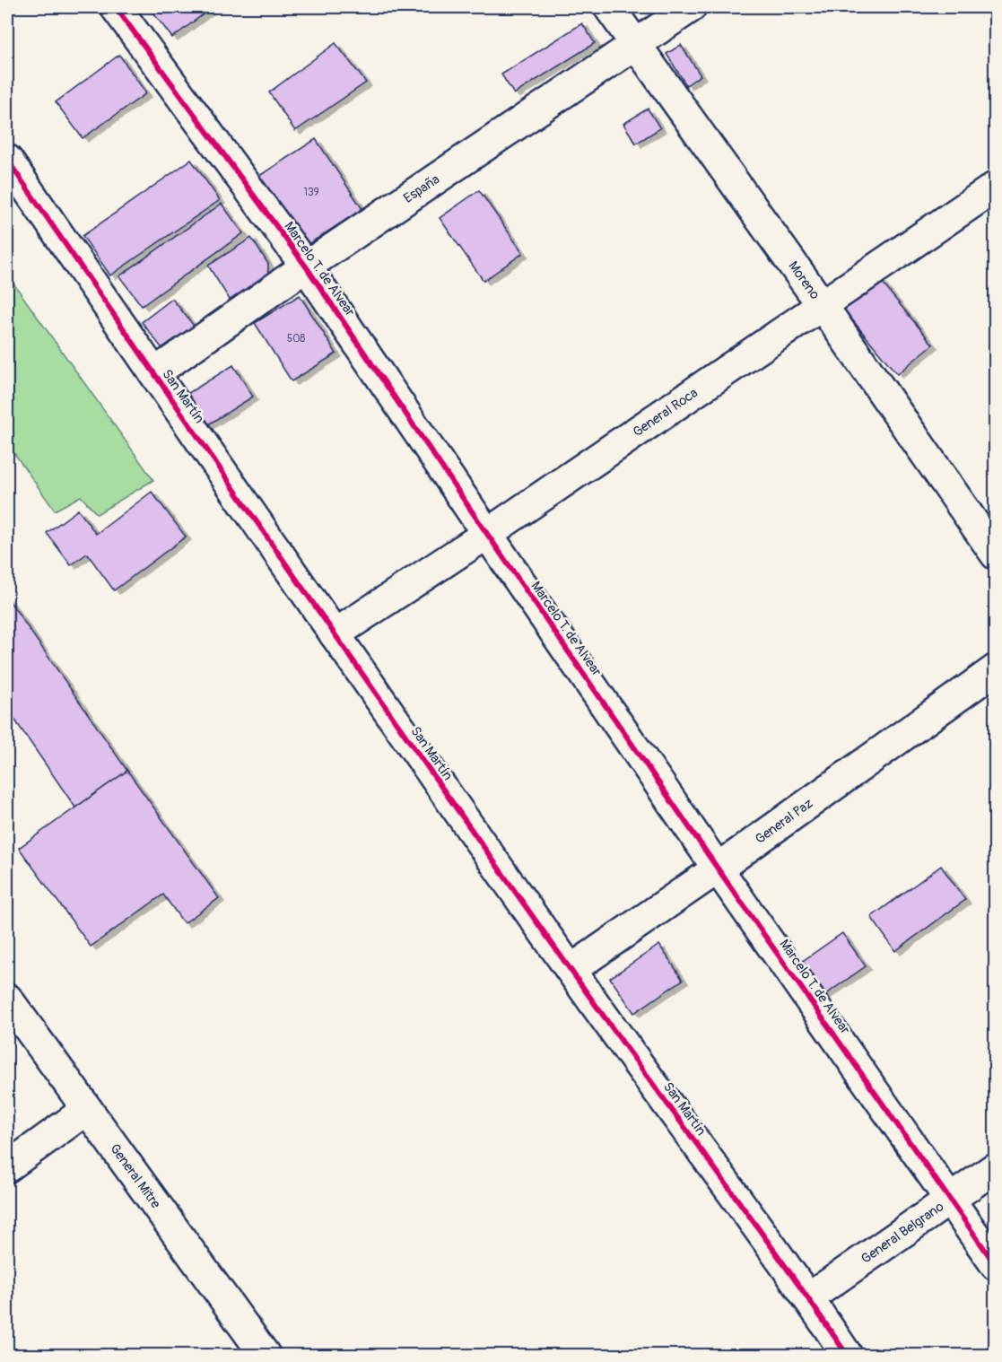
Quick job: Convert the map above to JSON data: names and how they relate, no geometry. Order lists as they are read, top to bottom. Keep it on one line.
{"streets":{"street":["España","Marcelo T. de Alvear","Moreno","San Martín","General Roca","General Paz","General Mitre","General Belgrano"]},"crossings":[["España","Marcelo T. de Alvear"],["España","Moreno"],["España","San Martín"],["Marcelo T. de Alvear","General Roca"],["Marcelo T. de Alvear","General Paz"],["Marcelo T. de Alvear","General Belgrano"],["Moreno","General Roca"],["San Martín","General Roca"],["San Martín","General Paz"],["San Martín","General Belgrano"]],"house_numbers":["139","508"]}
